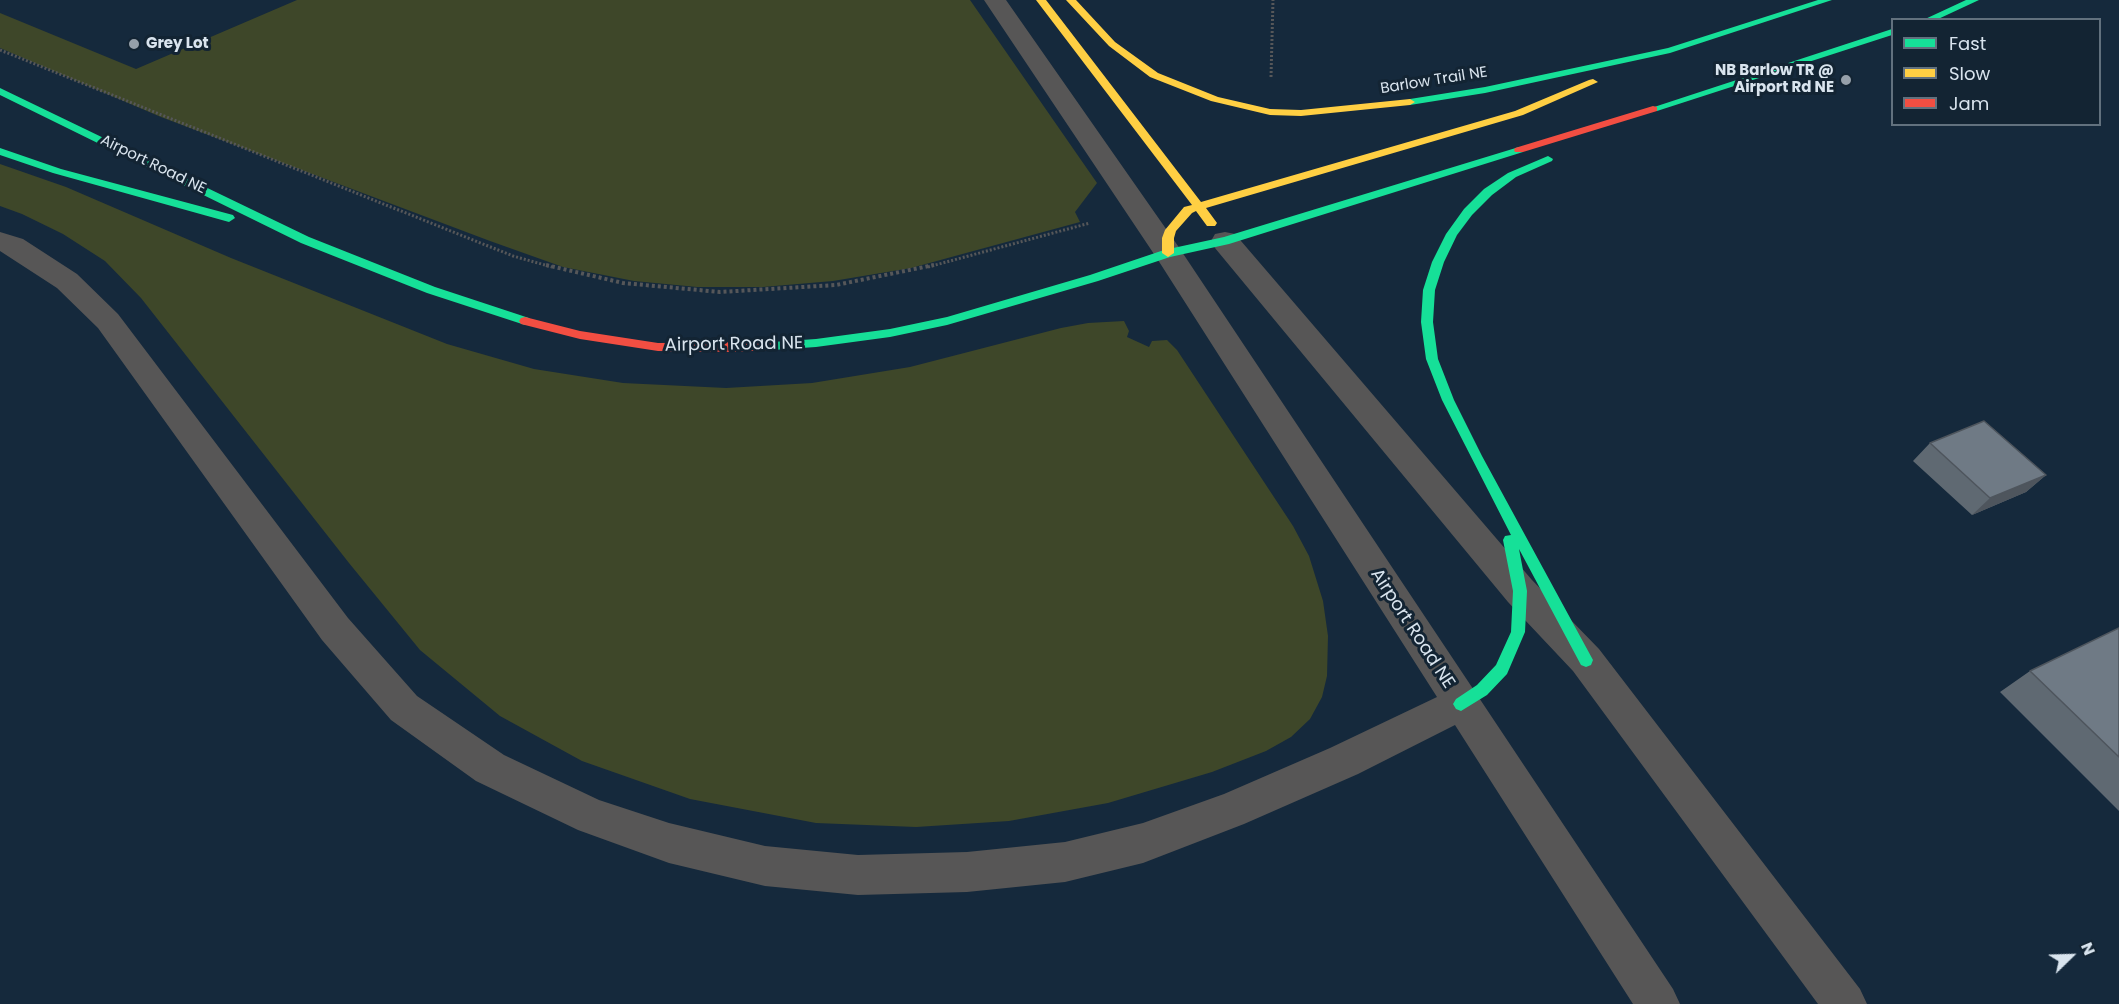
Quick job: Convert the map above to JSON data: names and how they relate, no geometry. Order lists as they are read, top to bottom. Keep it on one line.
{"streets":{"main road":["Barlow Trail NE","Airport Road NE"]},"places":["Grey Lot","NB Barlow TR @ Airport Rd NE"],"legend":["Fast","Slow","Jam"],"north":"top right"}
